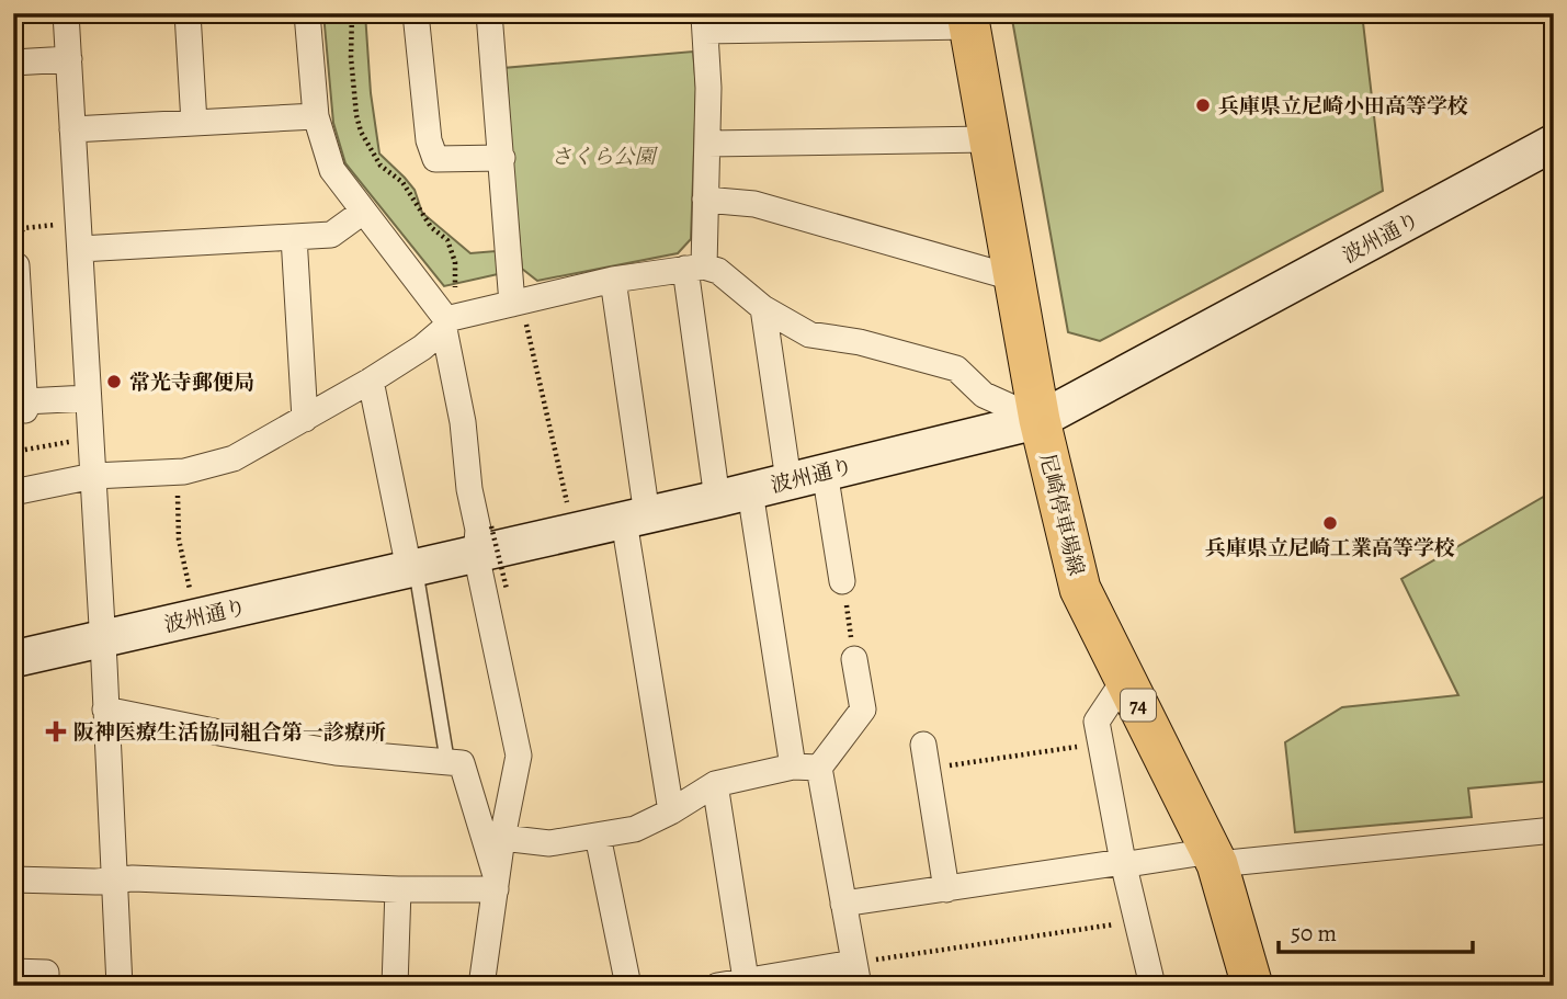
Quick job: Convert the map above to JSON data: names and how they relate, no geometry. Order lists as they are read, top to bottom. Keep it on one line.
{"streets":{"main road":["尼崎停車場線","74"],"street":["波州通り"]},"crossings":[["波州通り","尼崎停車場線"]],"parks":["さくら公園"],"places":{"other":["兵庫県立尼崎小田高等学校","常光寺郵便局","兵庫県立尼崎工業高等学校"],"health":["阪神医療生活協同組合第一診療所"]},"scale_bar":"50 m"}
